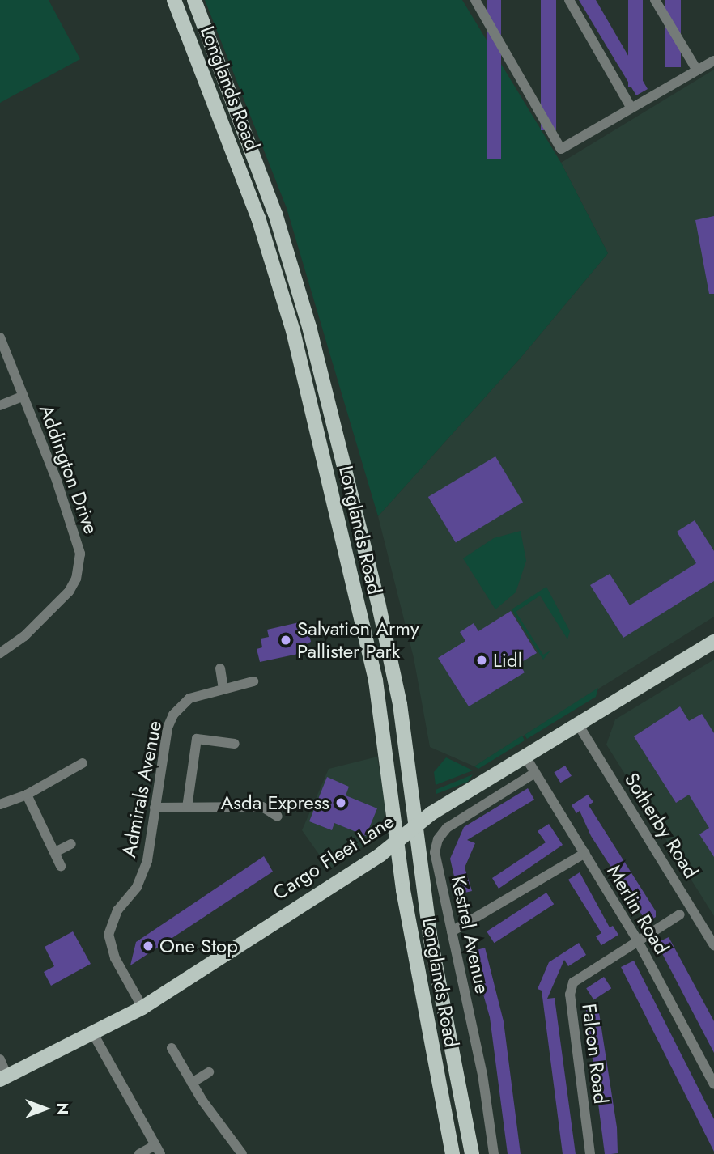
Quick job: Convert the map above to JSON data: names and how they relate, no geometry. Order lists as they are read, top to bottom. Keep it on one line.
{"streets":{"main road":["Longlands Road","Cargo Fleet Lane"],"street":["Addington Drive","Admirals Avenue","Sotherby Road","Merlin Road","Kestrel Avenue","Falcon Road"]},"crossings":[["Longlands Road","Cargo Fleet Lane"],["Admirals Avenue","Cargo Fleet Lane"],["Sotherby Road","Cargo Fleet Lane"],["Cargo Fleet Lane","Merlin Road"],["Merlin Road","Kestrel Avenue"],["Merlin Road","Falcon Road"]],"places":["Salvation Army Pallister Park","Lidl","Asda Express","One Stop"],"north":"right"}
